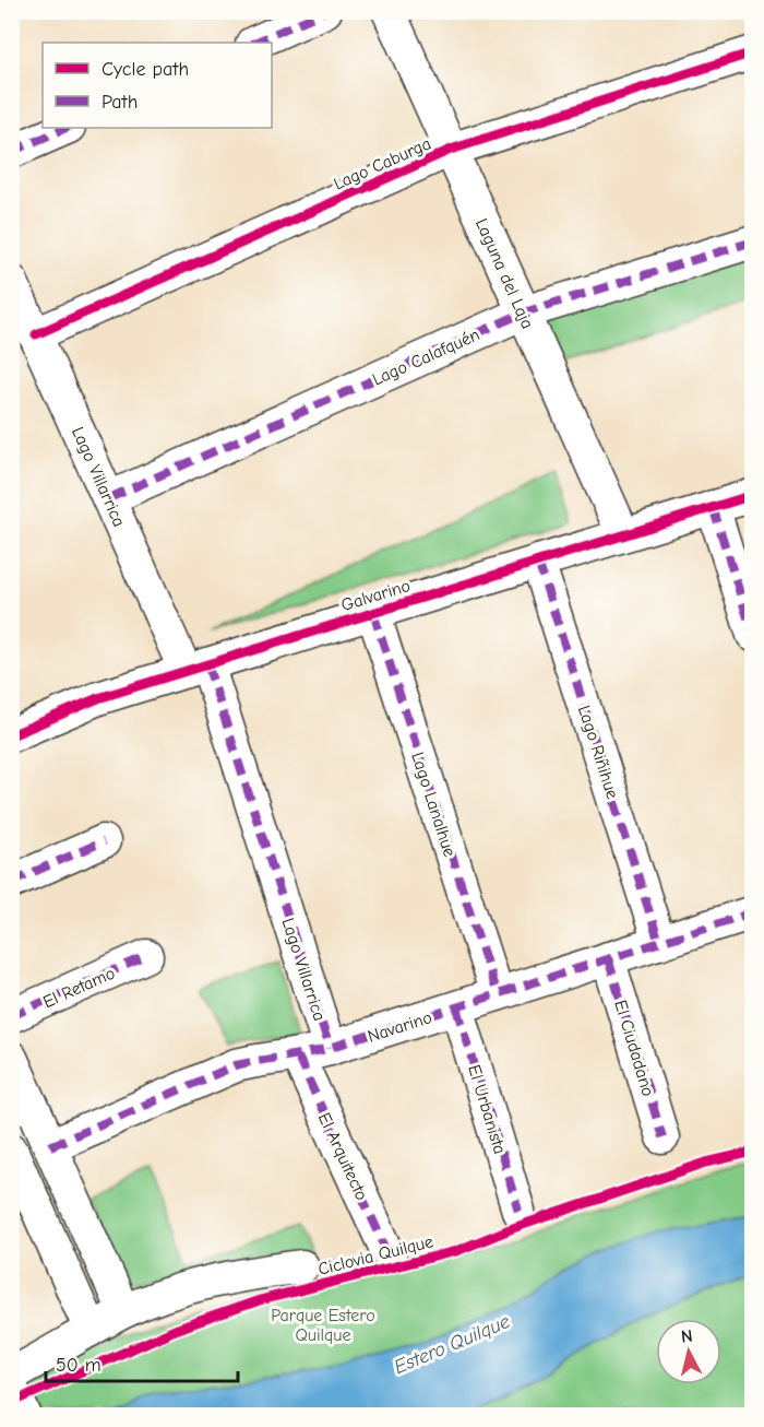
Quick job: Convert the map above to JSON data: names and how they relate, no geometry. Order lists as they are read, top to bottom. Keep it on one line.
{"streets":{"street":["Lago Caburga","Laguna del Laja","Lago Calafquén","Lago Villarrica","Galvarino","Lago Riñihue","Lago Lanalhue","El Retamo","Navarino","El Ciudadano","El Urbanista","El Arquitecto"],"cycle path":["Ciclovia Quilque"]},"crossings":[["Lago Caburga","Laguna del Laja"],["Lago Caburga","Lago Villarrica"],["Laguna del Laja","Lago Calafquén"],["Laguna del Laja","Galvarino"],["Lago Calafquén","Lago Villarrica"],["Lago Villarrica","Galvarino"],["Lago Villarrica","Navarino"],["Lago Villarrica","El Arquitecto"],["Galvarino","Lago Riñihue"],["Galvarino","Lago Lanalhue"],["Lago Riñihue","Navarino"],["Lago Lanalhue","Navarino"],["Navarino","El Ciudadano"],["Navarino","El Urbanista"],["Navarino","El Arquitecto"]],"water":["Estero Quilque"],"parks":["Parque Estero Quilque"],"legend":["Cycle path","Path"],"scale_bar":"50 m","north":"top"}
